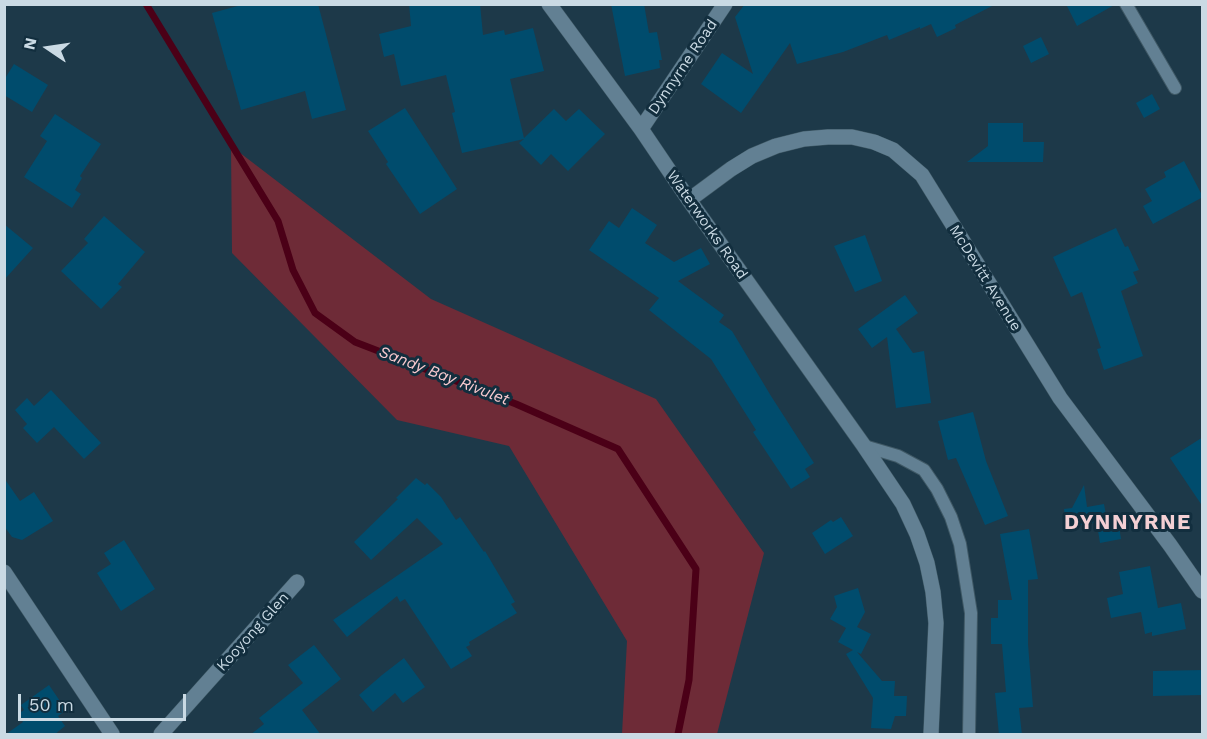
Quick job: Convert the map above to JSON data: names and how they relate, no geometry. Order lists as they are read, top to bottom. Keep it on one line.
{"streets":{"street":["Dynnyrne Road","Waterworks Road","McDevitt Avenue","Kooyong Glen"]},"crossings":[["Dynnyrne Road","Waterworks Road"],["Waterworks Road","McDevitt Avenue"]],"districts":["DYNNYRNE"],"water":["Sandy Bay Rivulet"],"scale_bar":"50 m","north":"left"}
